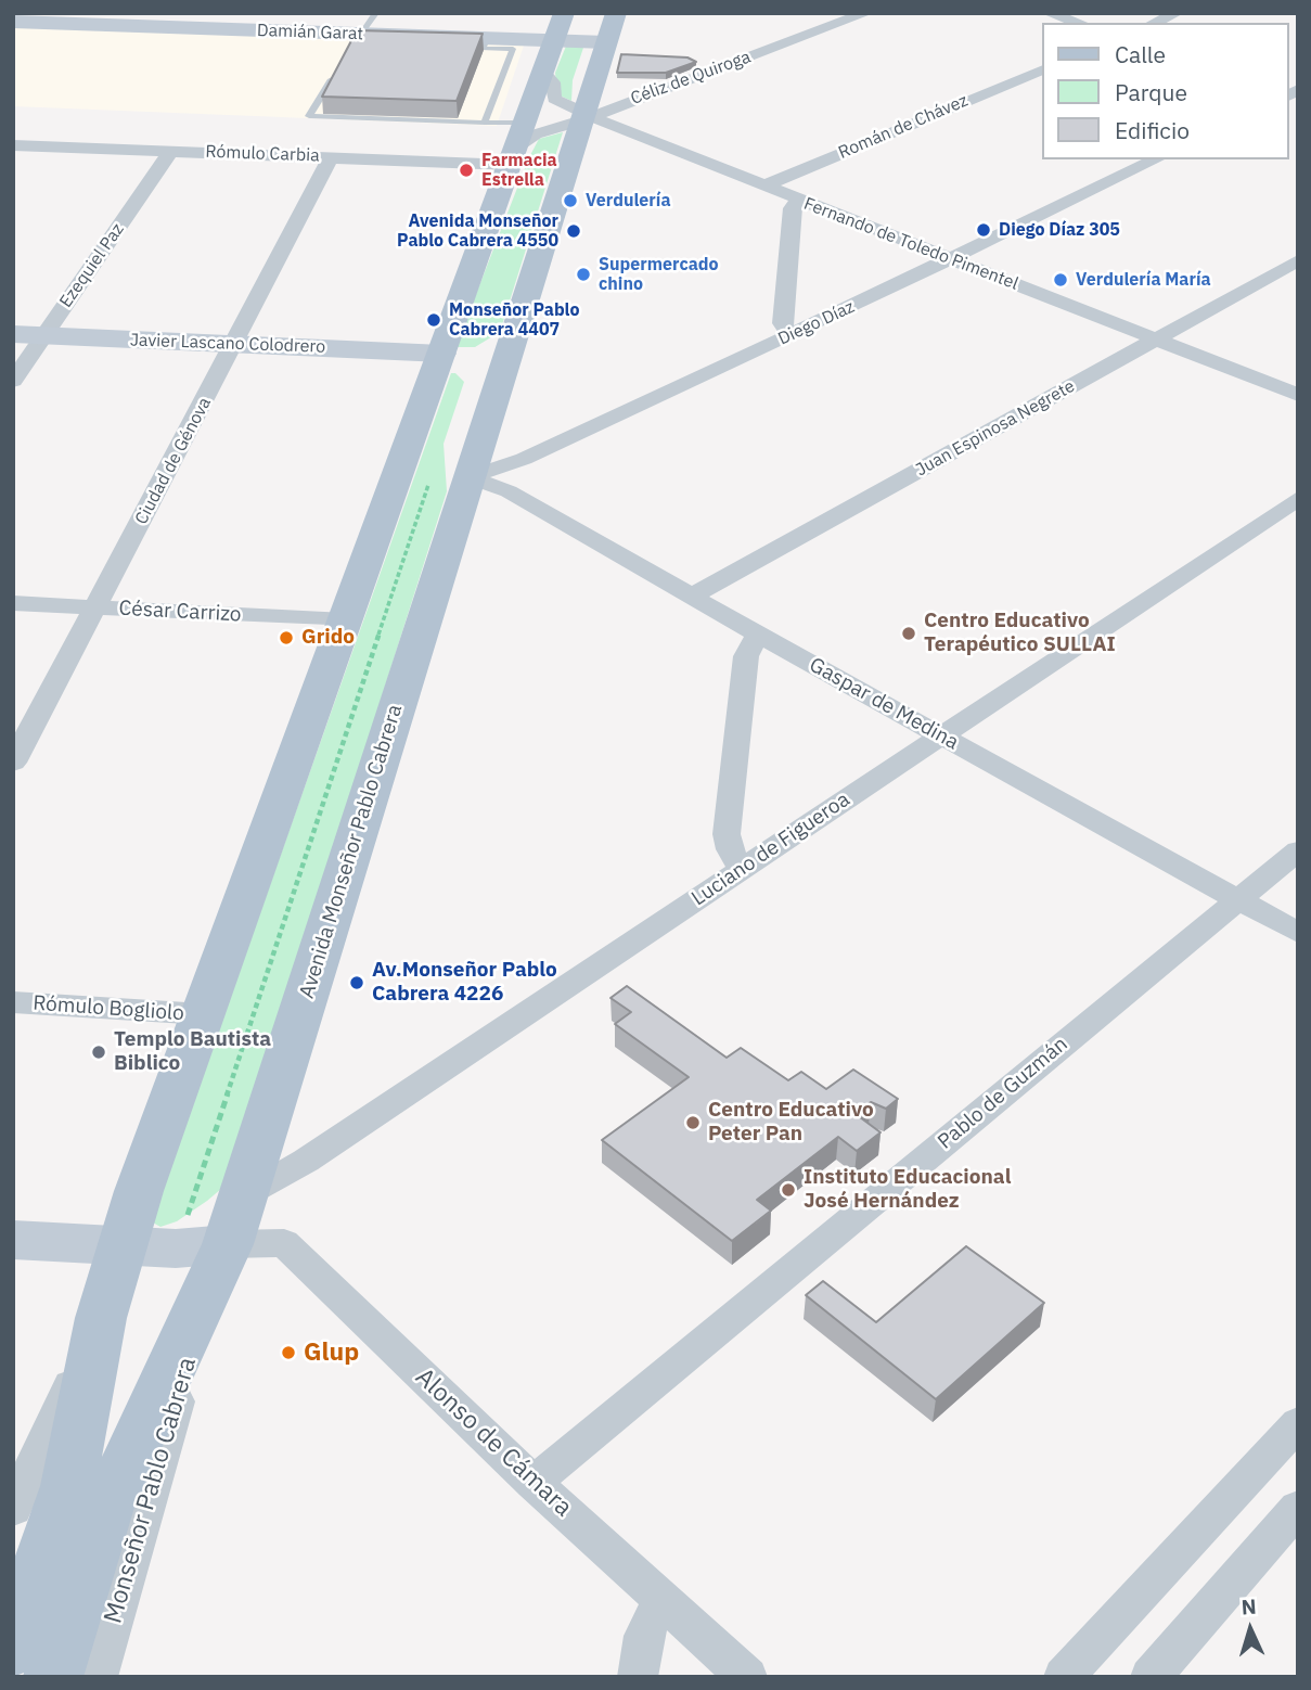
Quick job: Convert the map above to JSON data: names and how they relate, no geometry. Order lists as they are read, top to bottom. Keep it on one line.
{"streets":{"main road":["Damián Garat","Javier Lascano Colodrero","Avenida Monseñor Pablo Cabrera"],"street":["Céliz de Quiroga","Román de Chávez","Rómulo Carbia","Fernando de Toledo Pimentel","Ezequiel Paz","Diego Díaz","Juan Espinosa Negrete","Ciudad de Génova","César Carrizo","Gaspar de Medina","Luciano de Figueroa","Rómulo Bogliolo","Pablo de Guzmán","Alonso de Cámara","Monseñor Pablo Cabrera"]},"crossings":[["Damián Garat","Avenida Monseñor Pablo Cabrera"],["Céliz de Quiroga","Rómulo Carbia"],["Céliz de Quiroga","Fernando de Toledo Pimentel"],["Céliz de Quiroga","Avenida Monseñor Pablo Cabrera"],["Román de Chávez","Fernando de Toledo Pimentel"],["Rómulo Carbia","Ezequiel Paz"],["Rómulo Carbia","Ciudad de Génova"],["Fernando de Toledo Pimentel","Diego Díaz"],["Fernando de Toledo Pimentel","Juan Espinosa Negrete"],["Fernando de Toledo Pimentel","Avenida Monseñor Pablo Cabrera"],["Ezequiel Paz","Javier Lascano Colodrero"],["Diego Díaz","Gaspar de Medina"],["Diego Díaz","Avenida Monseñor Pablo Cabrera"],["Javier Lascano Colodrero","Ciudad de Génova"],["Juan Espinosa Negrete","Gaspar de Medina"],["Ciudad de Génova","César Carrizo"],["Gaspar de Medina","Luciano de Figueroa"],["Gaspar de Medina","Avenida Monseñor Pablo Cabrera"],["Gaspar de Medina","Pablo de Guzmán"],["Luciano de Figueroa","Avenida Monseñor Pablo Cabrera"],["Luciano de Figueroa","Alonso de Cámara"],["Avenida Monseñor Pablo Cabrera","Alonso de Cámara"],["Avenida Monseñor Pablo Cabrera","Monseñor Pablo Cabrera"],["Pablo de Guzmán","Alonso de Cámara"]],"places":["Farmacia Estrella","Verdulería","Diego Díaz 305","Avenida Monseñor Pablo Cabrera 4550","Supermercado chino","Verdulería María","Monseñor Pablo Cabrera 4407","Centro Educativo Terapéutico SULLAI","Grido","Av.Monseñor Pablo Cabrera 4226","Templo Bautista Biblico","Centro Educativo Peter Pan","Instituto Educacional José Hernández","Glup"],"legend":["Calle","Parque","Edificio"],"north":"top"}
